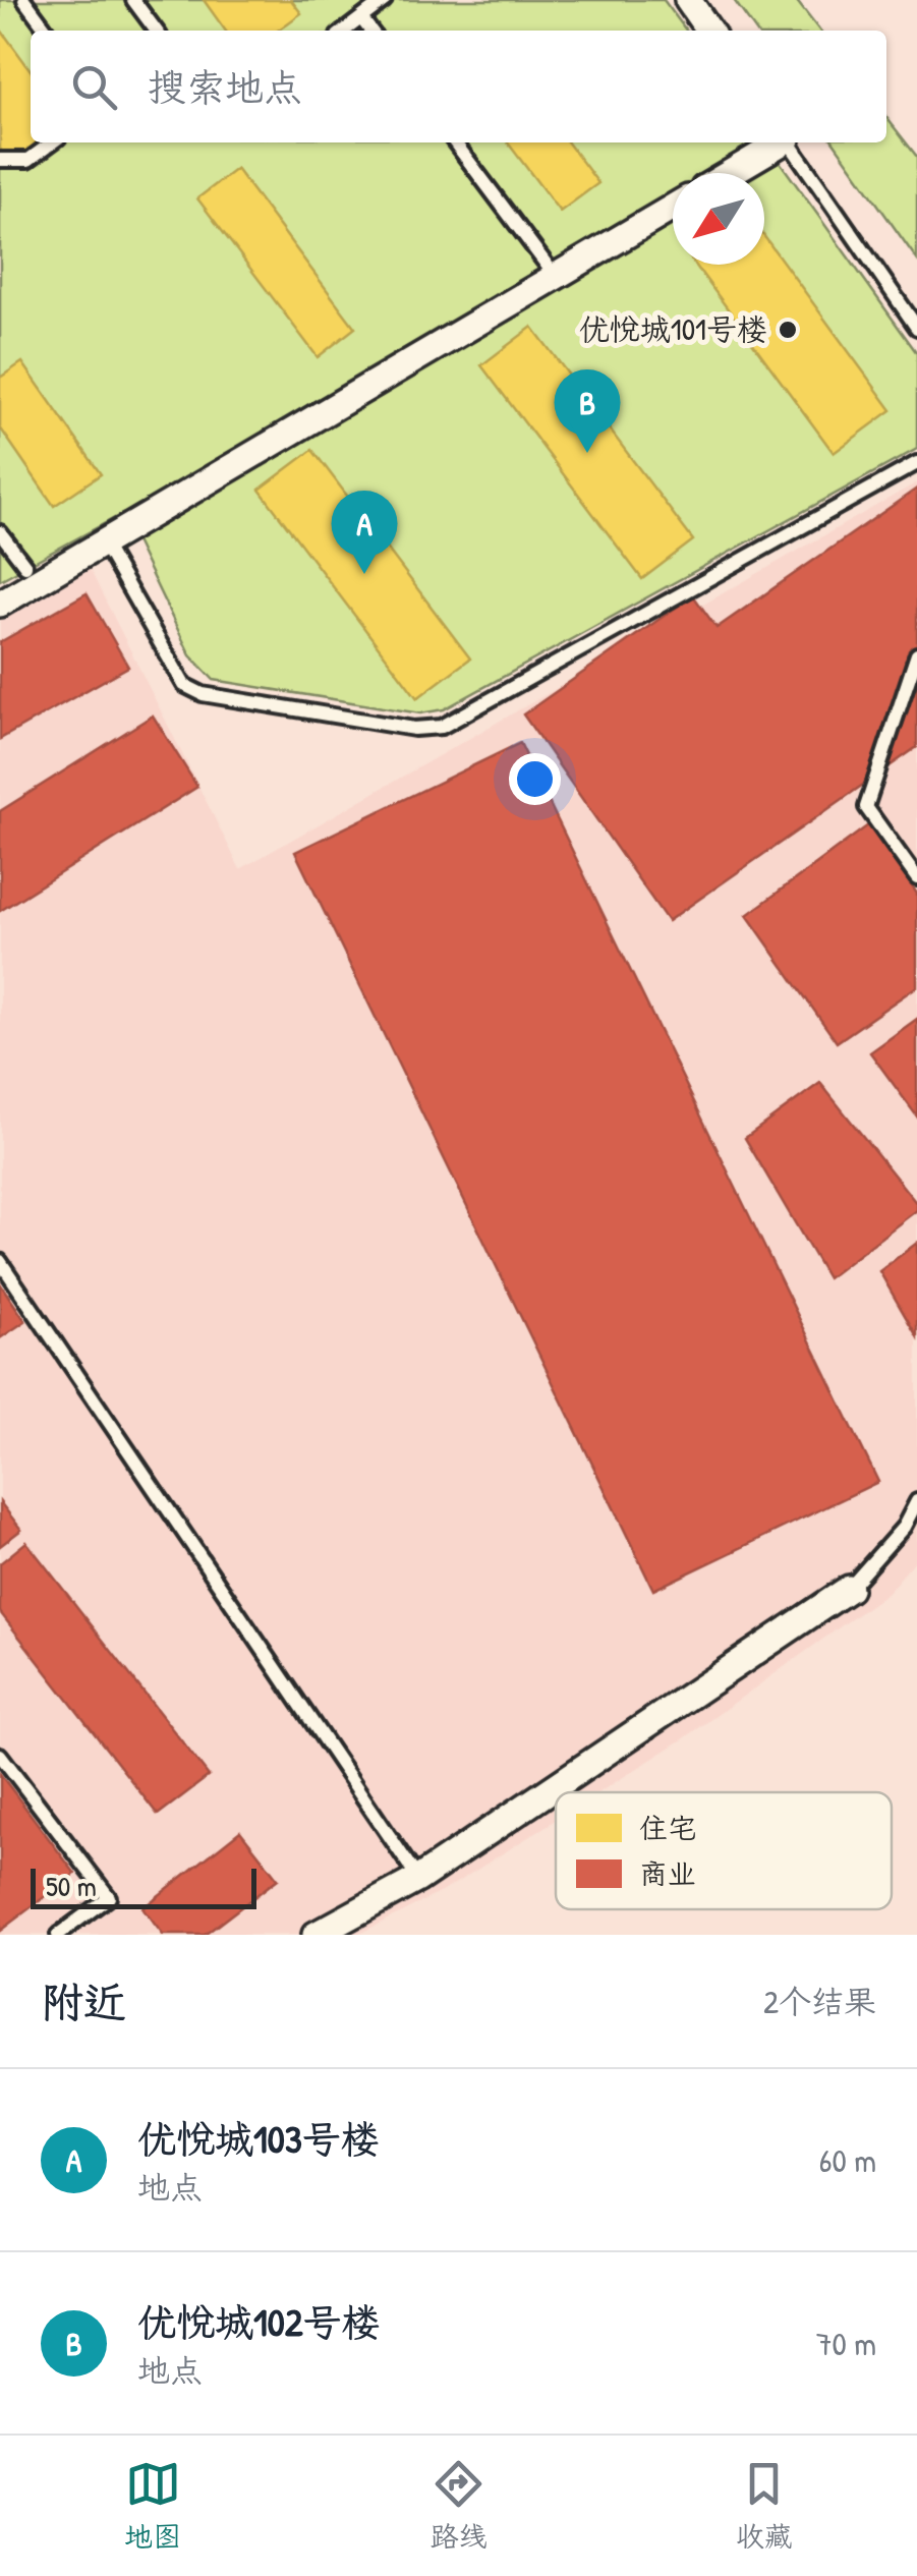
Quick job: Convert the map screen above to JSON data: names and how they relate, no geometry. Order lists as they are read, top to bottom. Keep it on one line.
{"places":["优悦城101号楼"],"legend":["住宅","商业"],"scale_bar":"50 m","north":"bottom left","page":{"search":"搜索地点","pins":["B","A"],"scale":"50 m","heading":["附近","2个结果"],"list":[{"mark":"A","name":"优悦城103号楼","note":"地点","value":"60 m"},{"mark":"B","name":"优悦城102号楼","note":"地点","value":"70 m"}],"nav":["地图","路线","收藏"]}}
